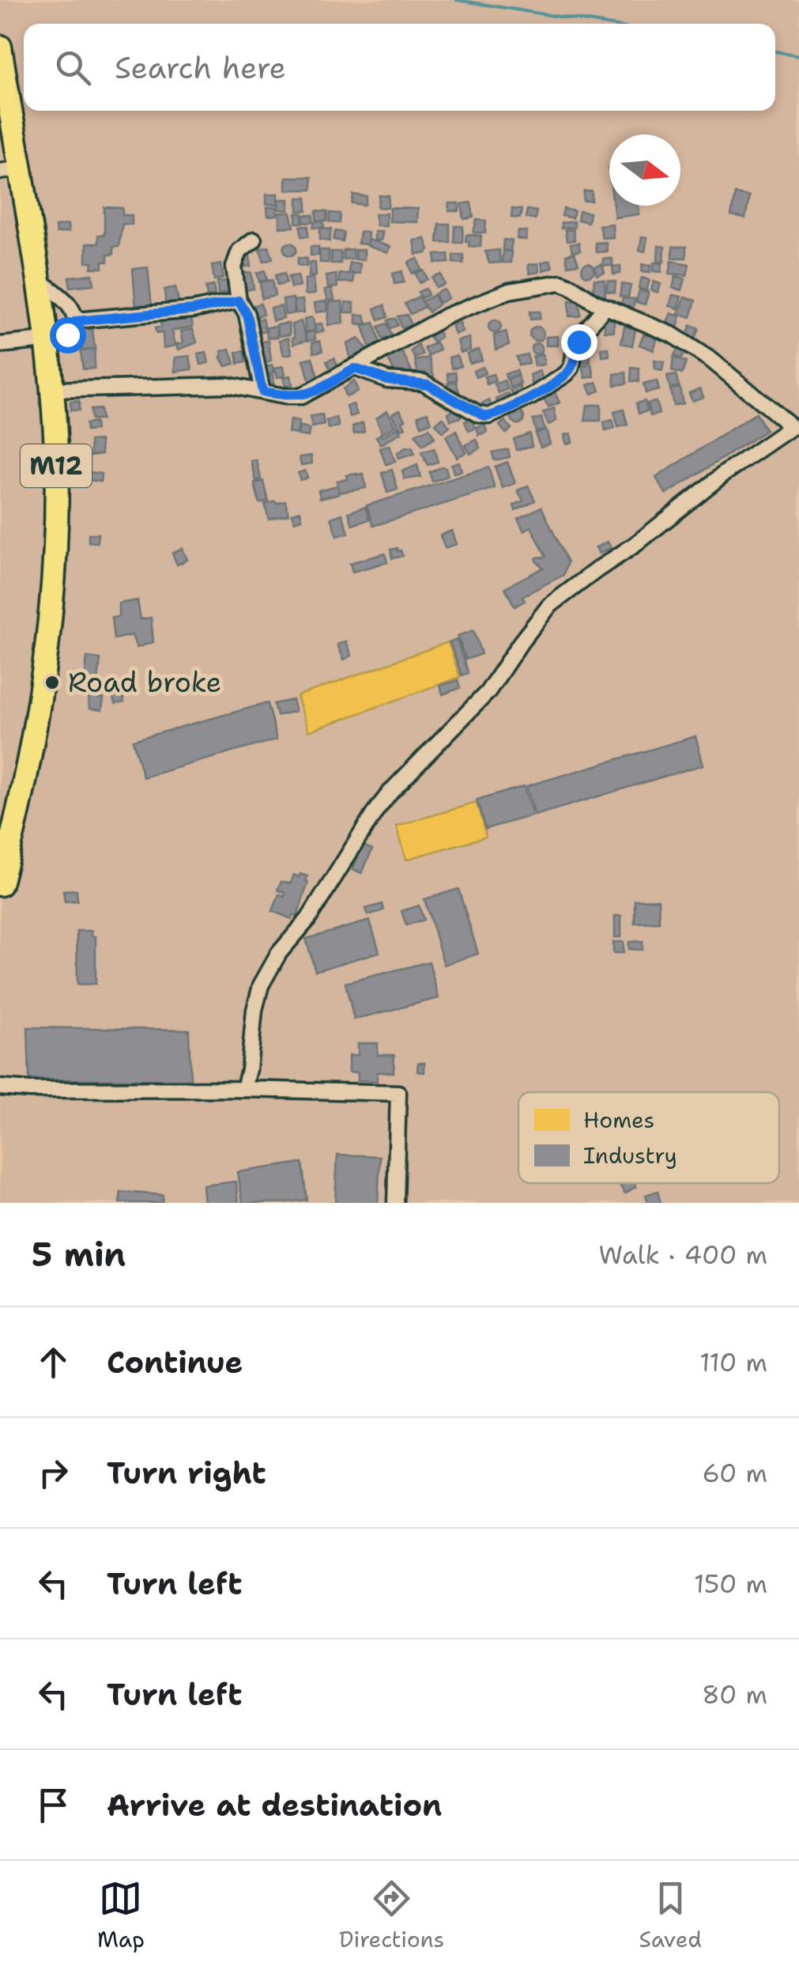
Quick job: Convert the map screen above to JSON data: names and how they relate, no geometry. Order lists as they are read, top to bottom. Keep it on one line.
{"streets":{"highway":["M12"]},"places":["Road broke"],"legend":["Homes","Industry"],"north":"right","page":{"search":"Search here","heading":["5 min","Walk · 400 m"],"list":[["Continue","110 m"],["Turn right","60 m"],["Turn left","150 m"],["Turn left","80 m"],"Arrive at destination"],"nav":["Map","Directions","Saved"]}}
